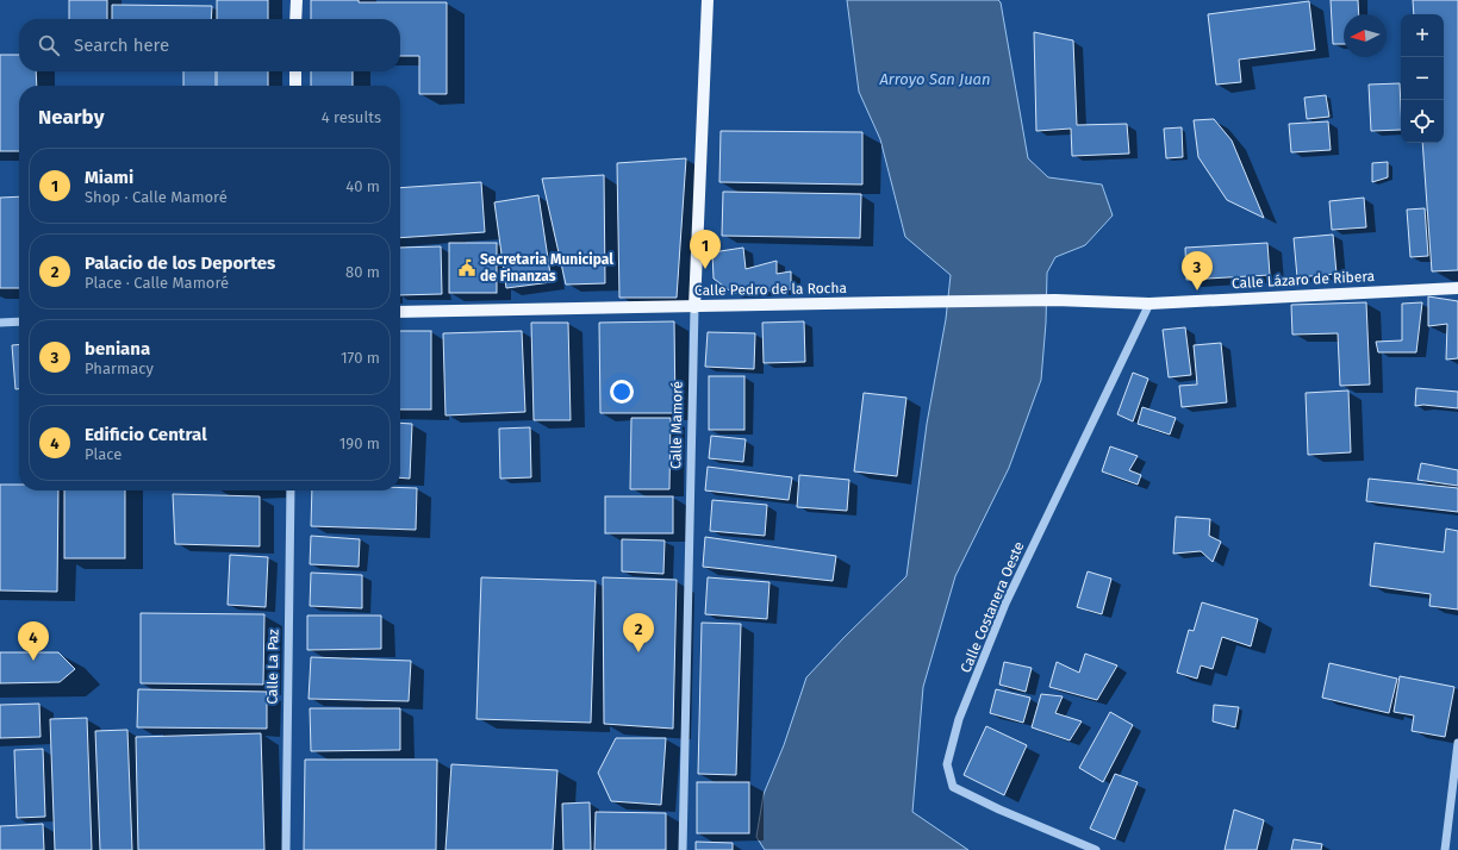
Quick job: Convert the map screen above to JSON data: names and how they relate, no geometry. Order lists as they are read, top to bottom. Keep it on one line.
{"streets":{"main road":["Calle Lázaro de Ribera","Calle Pedro de la Rocha","Calle Mamoré"],"street":["Calle Costanera Oeste","Calle La Paz"]},"crossings":[["Calle Lázaro de Ribera","Calle Pedro de la Rocha"],["Calle Lázaro de Ribera","Calle Costanera Oeste"],["Calle Pedro de la Rocha","Calle Mamoré"],["Calle Pedro de la Rocha","Calle Costanera Oeste"]],"water":["Arroyo San Juan"],"places":{"public building":["Secretaria Municipal de Finanzas"]},"north":"left","page":{"map_buttons":["+","−"],"search":"Search here","heading":["Nearby","4 results"],"list":[{"mark":"1","name":"Miami","note":"Shop · Calle Mamoré","value":"40 m"},{"mark":"2","name":"Palacio de los Deportes","note":"Place · Calle Mamoré","value":"80 m"},{"mark":"3","name":"beniana","note":"Pharmacy","value":"170 m"},{"mark":"4","name":"Edificio Central","note":"Place","value":"190 m"}],"pins":["1","3","2","4"]}}
